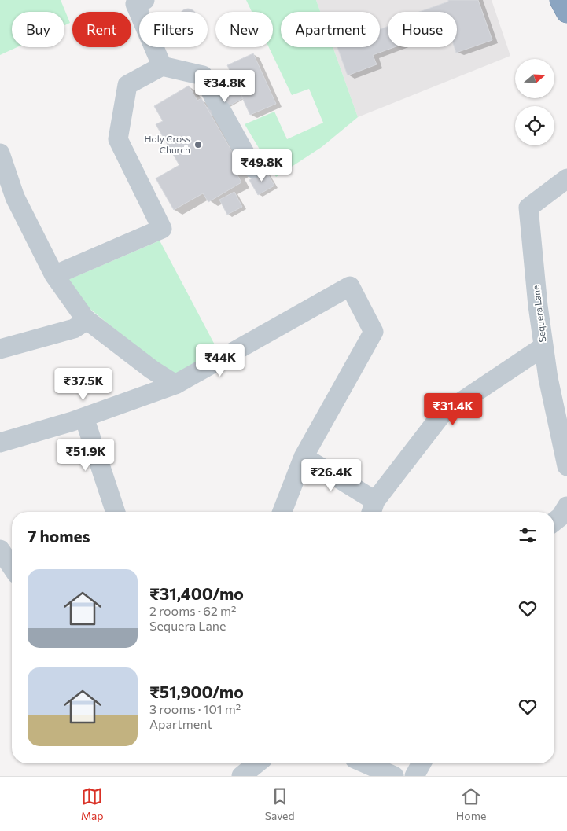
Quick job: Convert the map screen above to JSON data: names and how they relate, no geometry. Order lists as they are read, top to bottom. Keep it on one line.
{"streets":{"street":["Sequera Lane"]},"places":["Holy Cross Church"],"north":"right","page":{"chip":["Buy","Rent","Filters","New","Apartment","House"],"price":["₹34.8K","₹49.8K","₹44K","₹37.5K","₹31.4K","₹51.9K","₹26.4K"],"heading":"7 homes","list":[{"name":"₹31,400/mo","note":"2 rooms · 62 m² · Sequera Lane"},{"name":"₹51,900/mo","note":"3 rooms · 101 m² · Apartment"}],"tabs":["Map","Saved","Home"]}}
